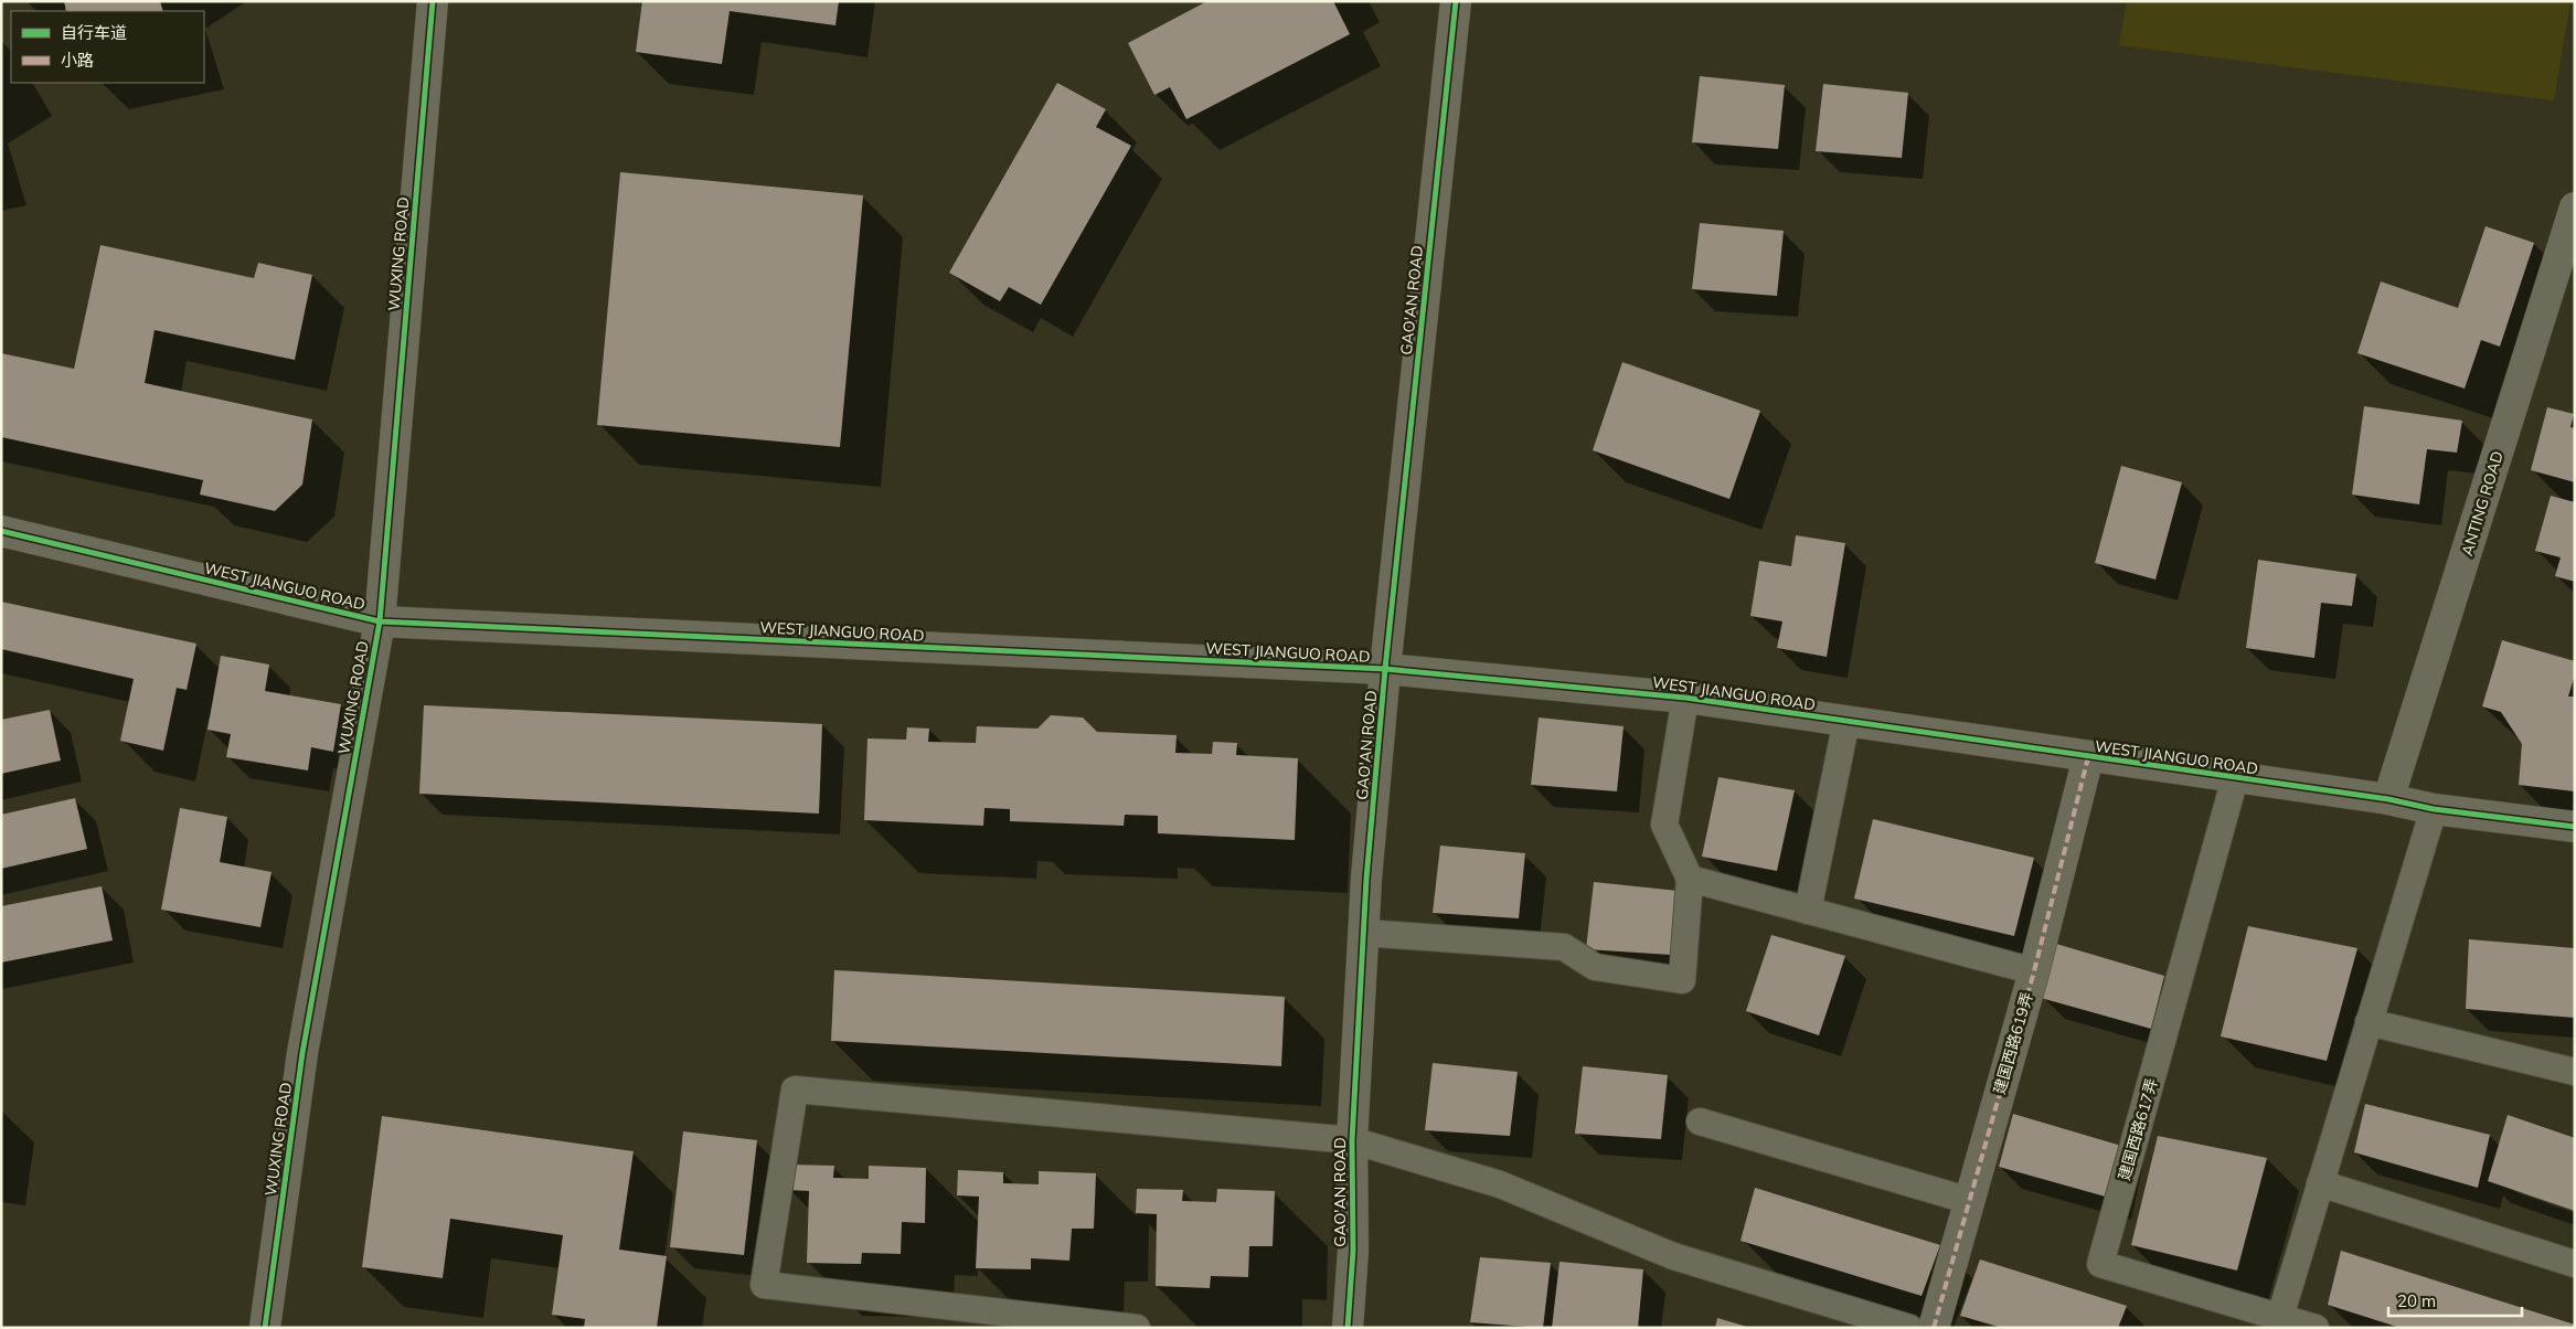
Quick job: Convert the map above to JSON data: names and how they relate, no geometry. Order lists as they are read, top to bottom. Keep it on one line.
{"streets":{"street":["WUXING ROAD","GAO'AN ROAD","ANTING ROAD","WEST JIANGUO ROAD","建国西路619弄"],"lane":["建国西路617弄"]},"crossings":[["WUXING ROAD","WEST JIANGUO ROAD"],["GAO'AN ROAD","WEST JIANGUO ROAD"],["ANTING ROAD","WEST JIANGUO ROAD"],["WEST JIANGUO ROAD","建国西路619弄"],["WEST JIANGUO ROAD","建国西路617弄"]],"legend":["自行车道","小路"],"scale_bar":"20 m"}
